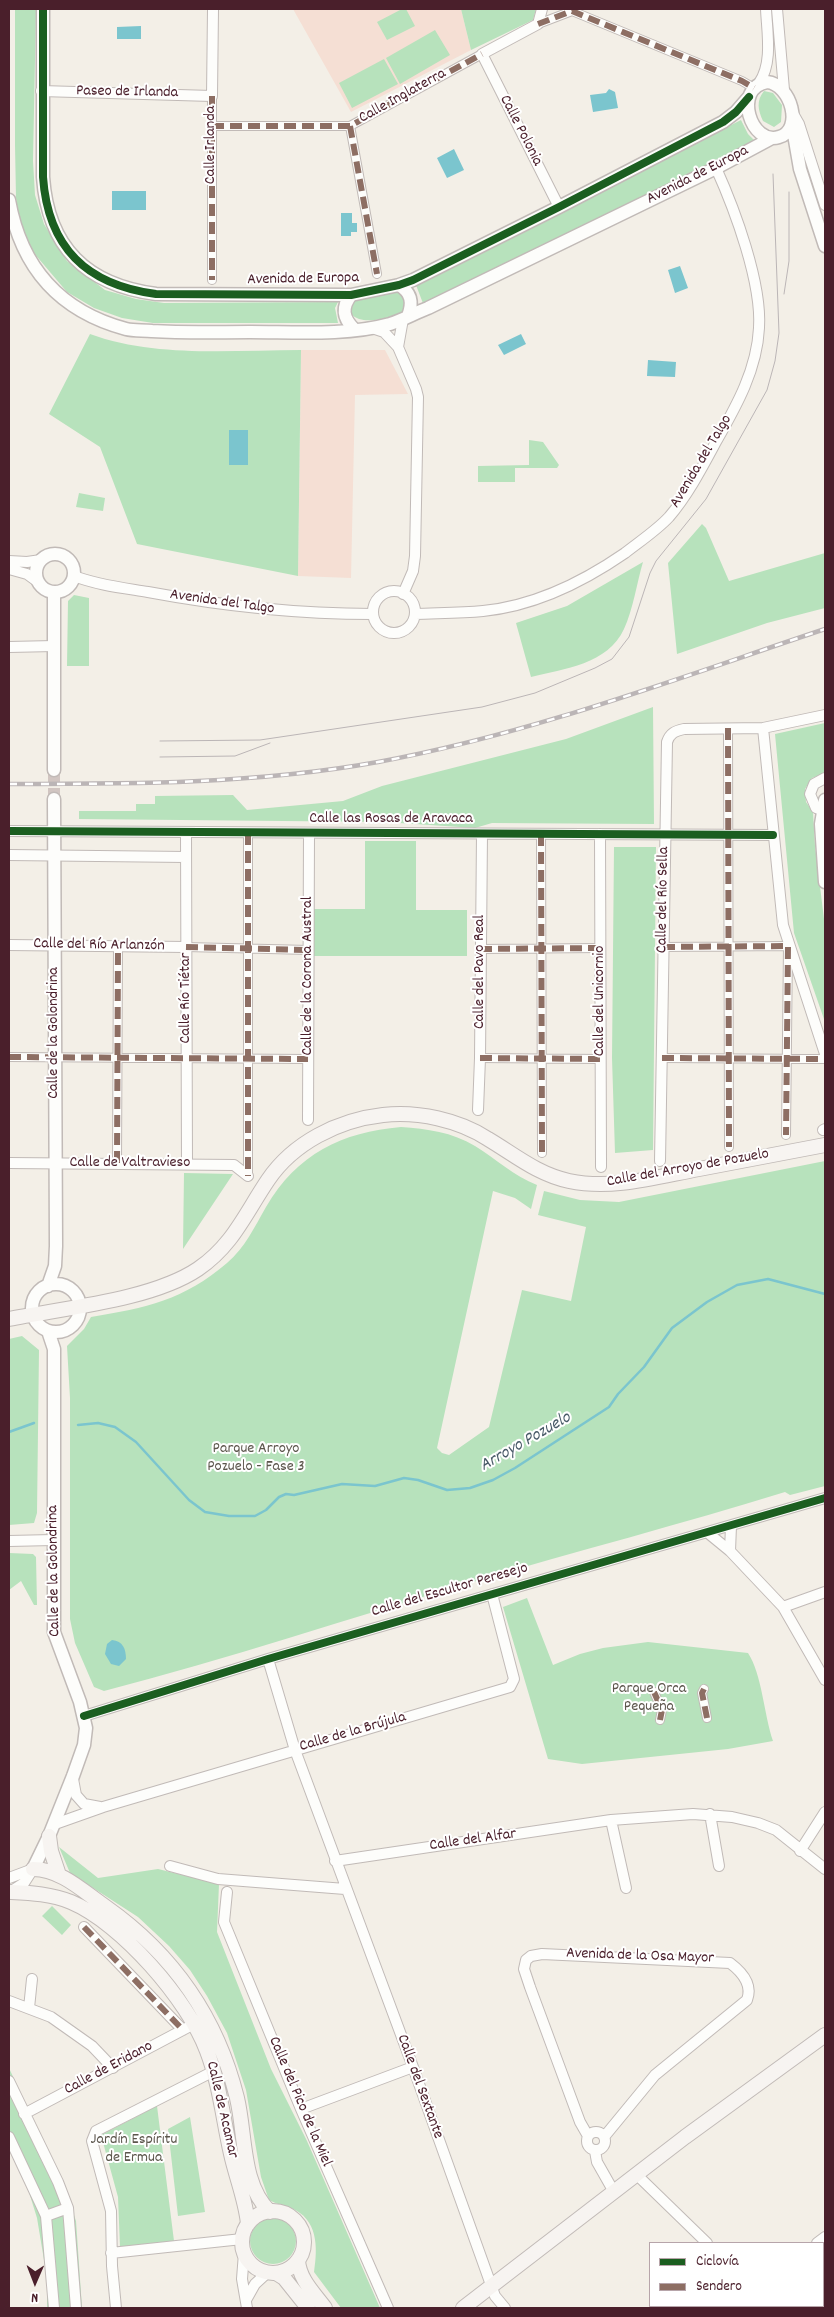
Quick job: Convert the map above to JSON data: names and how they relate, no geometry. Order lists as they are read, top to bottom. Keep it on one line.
{"streets":{"main road":["Calle del Arroyo de Pozuelo","Calle de Acamar"],"street":["Paseo de Irlanda","Calle Inglaterra","Calle Polonia","Calle Irlanda","Avenida de Europa","Avenida del Talgo","Calle las Rosas de Aravaca","Calle del Río Sella","Calle del Río Arlanzón","Calle del Pavo Real","Calle de la Corona Austral","Calle Río Tiétar","Calle del Unicornio","Calle de la Golondrina","Calle de Valtravieso","Calle del Escultor Peresejo","Calle de la Brújula","Calle del Alfar","Avenida de la Osa Mayor","Calle de Eridano","Calle del Sextante","Calle del Pico de la Miel"]},"crossings":[["Paseo de Irlanda","Calle Irlanda"],["Paseo de Irlanda","Avenida de Europa"],["Calle Inglaterra","Calle Polonia"],["Calle Inglaterra","Calle Irlanda"],["Calle Polonia","Avenida de Europa"],["Avenida de Europa","Avenida del Talgo"],["Calle las Rosas de Aravaca","Calle del Río Sella"],["Calle las Rosas de Aravaca","Calle del Pavo Real"],["Calle las Rosas de Aravaca","Calle de la Corona Austral"],["Calle las Rosas de Aravaca","Calle Río Tiétar"],["Calle las Rosas de Aravaca","Calle del Unicornio"],["Calle las Rosas de Aravaca","Calle de la Golondrina"],["Calle del Río Arlanzón","Calle de la Corona Austral"],["Calle del Río Arlanzón","Calle Río Tiétar"],["Calle del Río Arlanzón","Calle de la Golondrina"],["Calle Río Tiétar","Calle de Valtravieso"],["Calle de la Golondrina","Calle de Valtravieso"],["Calle de la Golondrina","Calle del Arroyo de Pozuelo"],["Calle de la Golondrina","Calle del Escultor Peresejo"],["Calle de la Golondrina","Calle de la Brújula"],["Calle de la Golondrina","Calle de Acamar"],["Calle del Escultor Peresejo","Calle de la Brújula"],["Calle del Escultor Peresejo","Calle del Sextante"],["Calle de la Brújula","Calle del Sextante"],["Calle del Alfar","Calle del Sextante"],["Calle de Eridano","Calle de Acamar"]],"water":["Arroyo Pozuelo"],"parks":["Parque Arroyo Pozuelo - Fase 3","Parque Orca Pequeña","Jardín Espíritu de Ermua"],"legend":["Ciclovía","Sendero"],"north":"bottom"}
